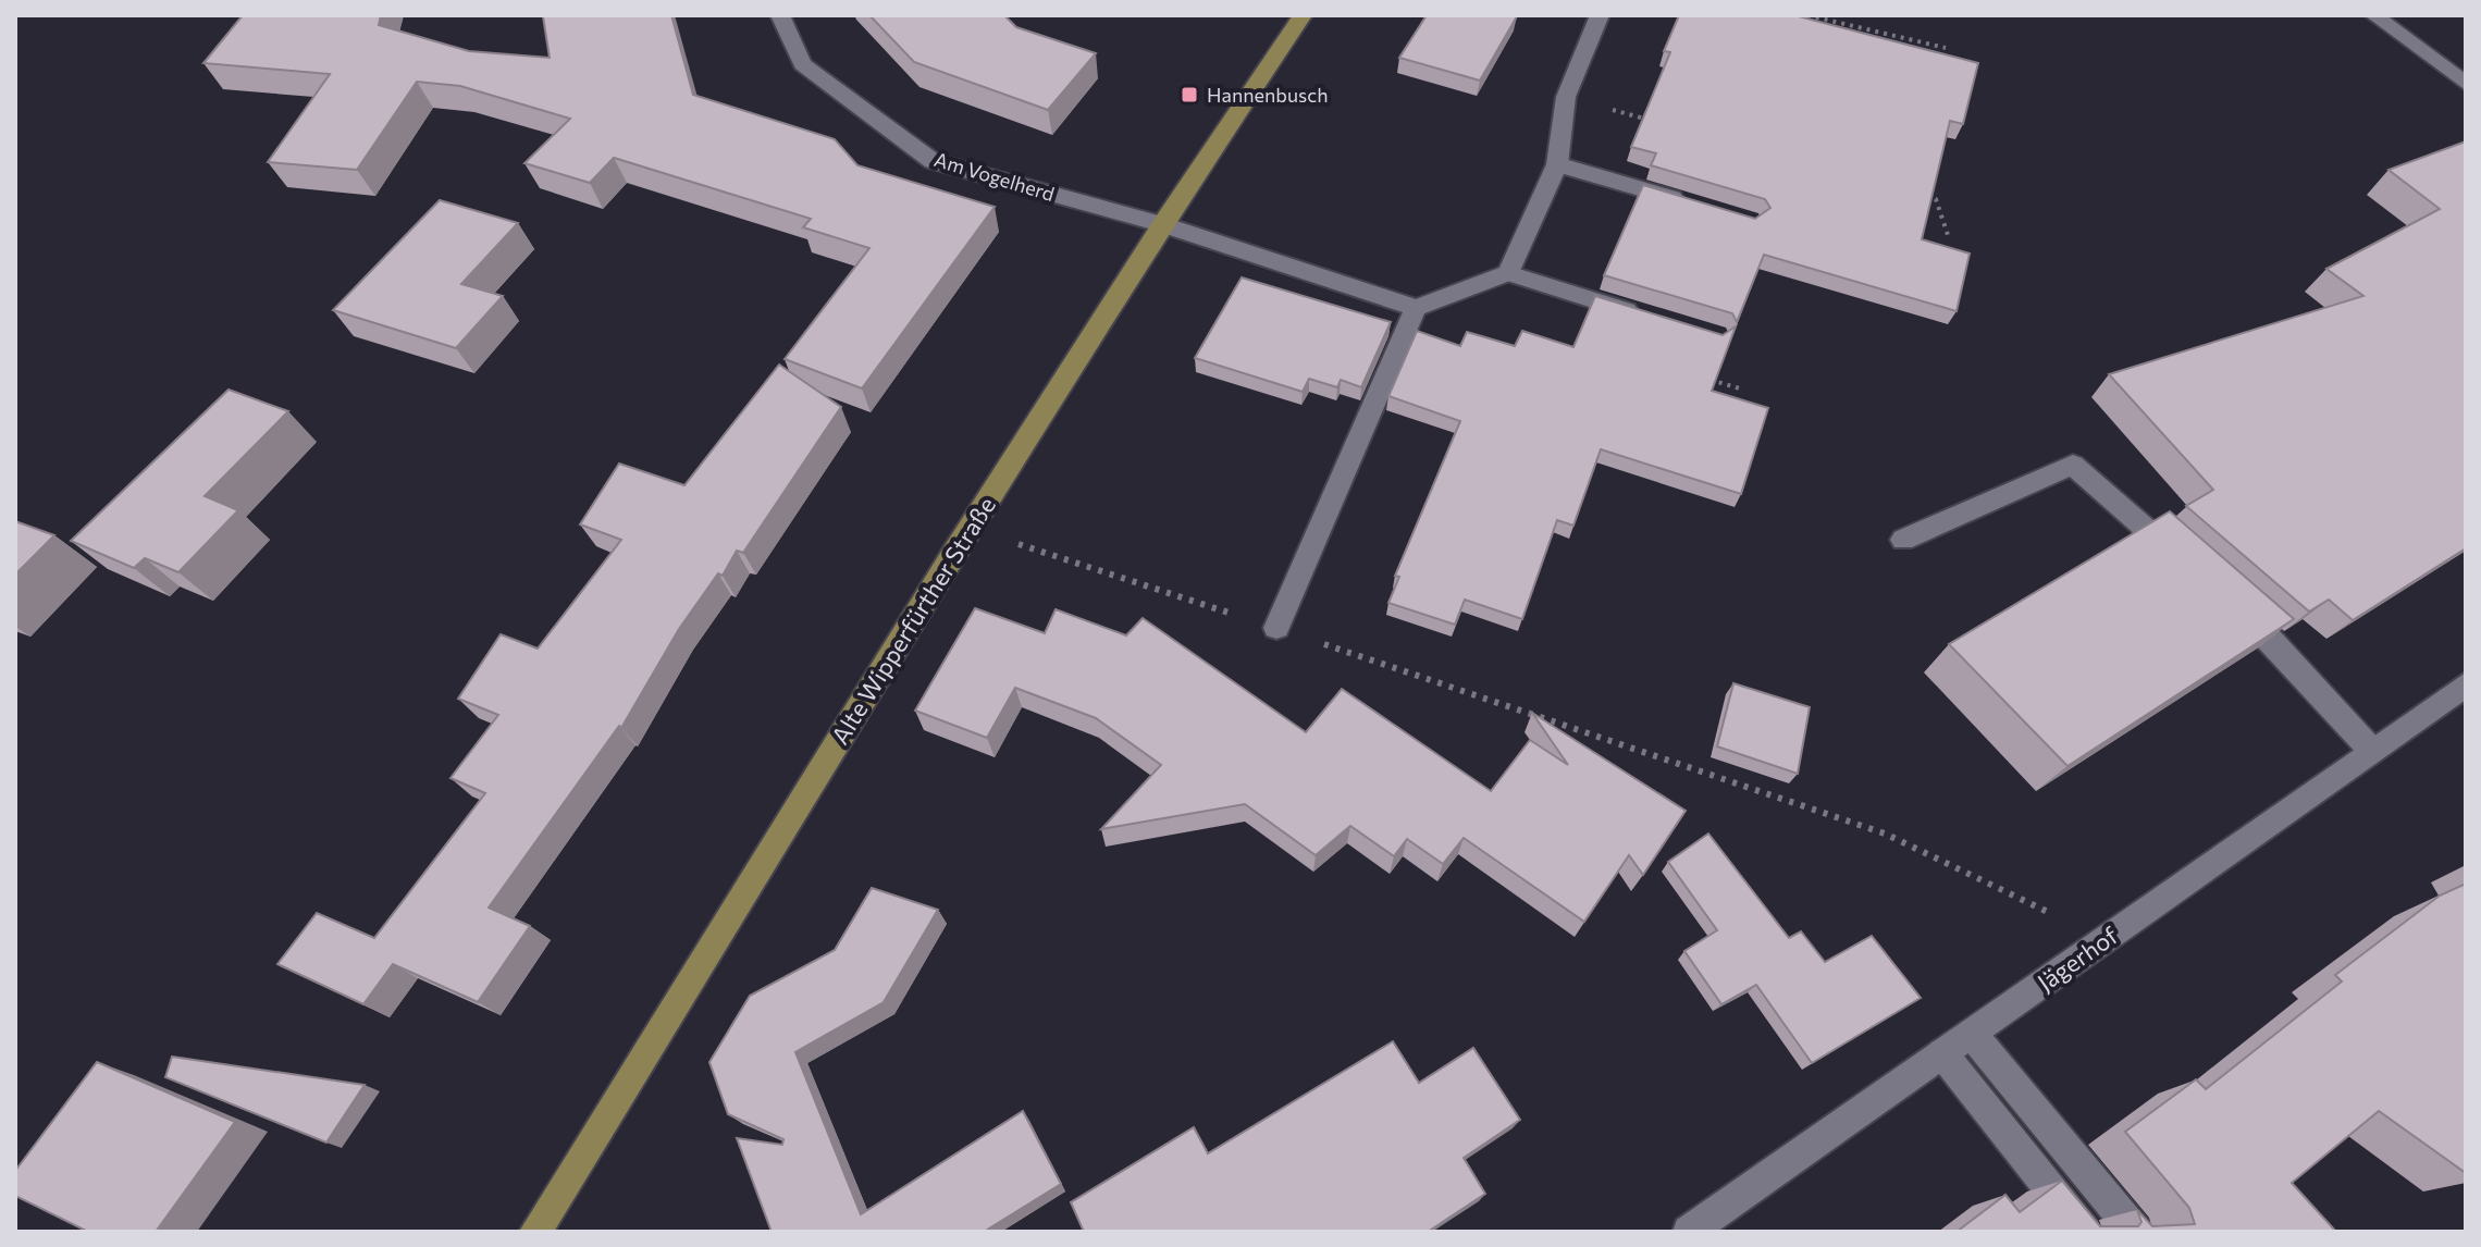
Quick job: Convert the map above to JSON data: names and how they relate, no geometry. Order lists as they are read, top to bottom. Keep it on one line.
{"streets":{"main road":["Alte Wipperfürther Straße"],"street":["Am Vogelherd","Jägerhof"]},"crossings":[["Am Vogelherd","Alte Wipperfürther Straße"]],"places":{"transit":["Hannenbusch"]}}
